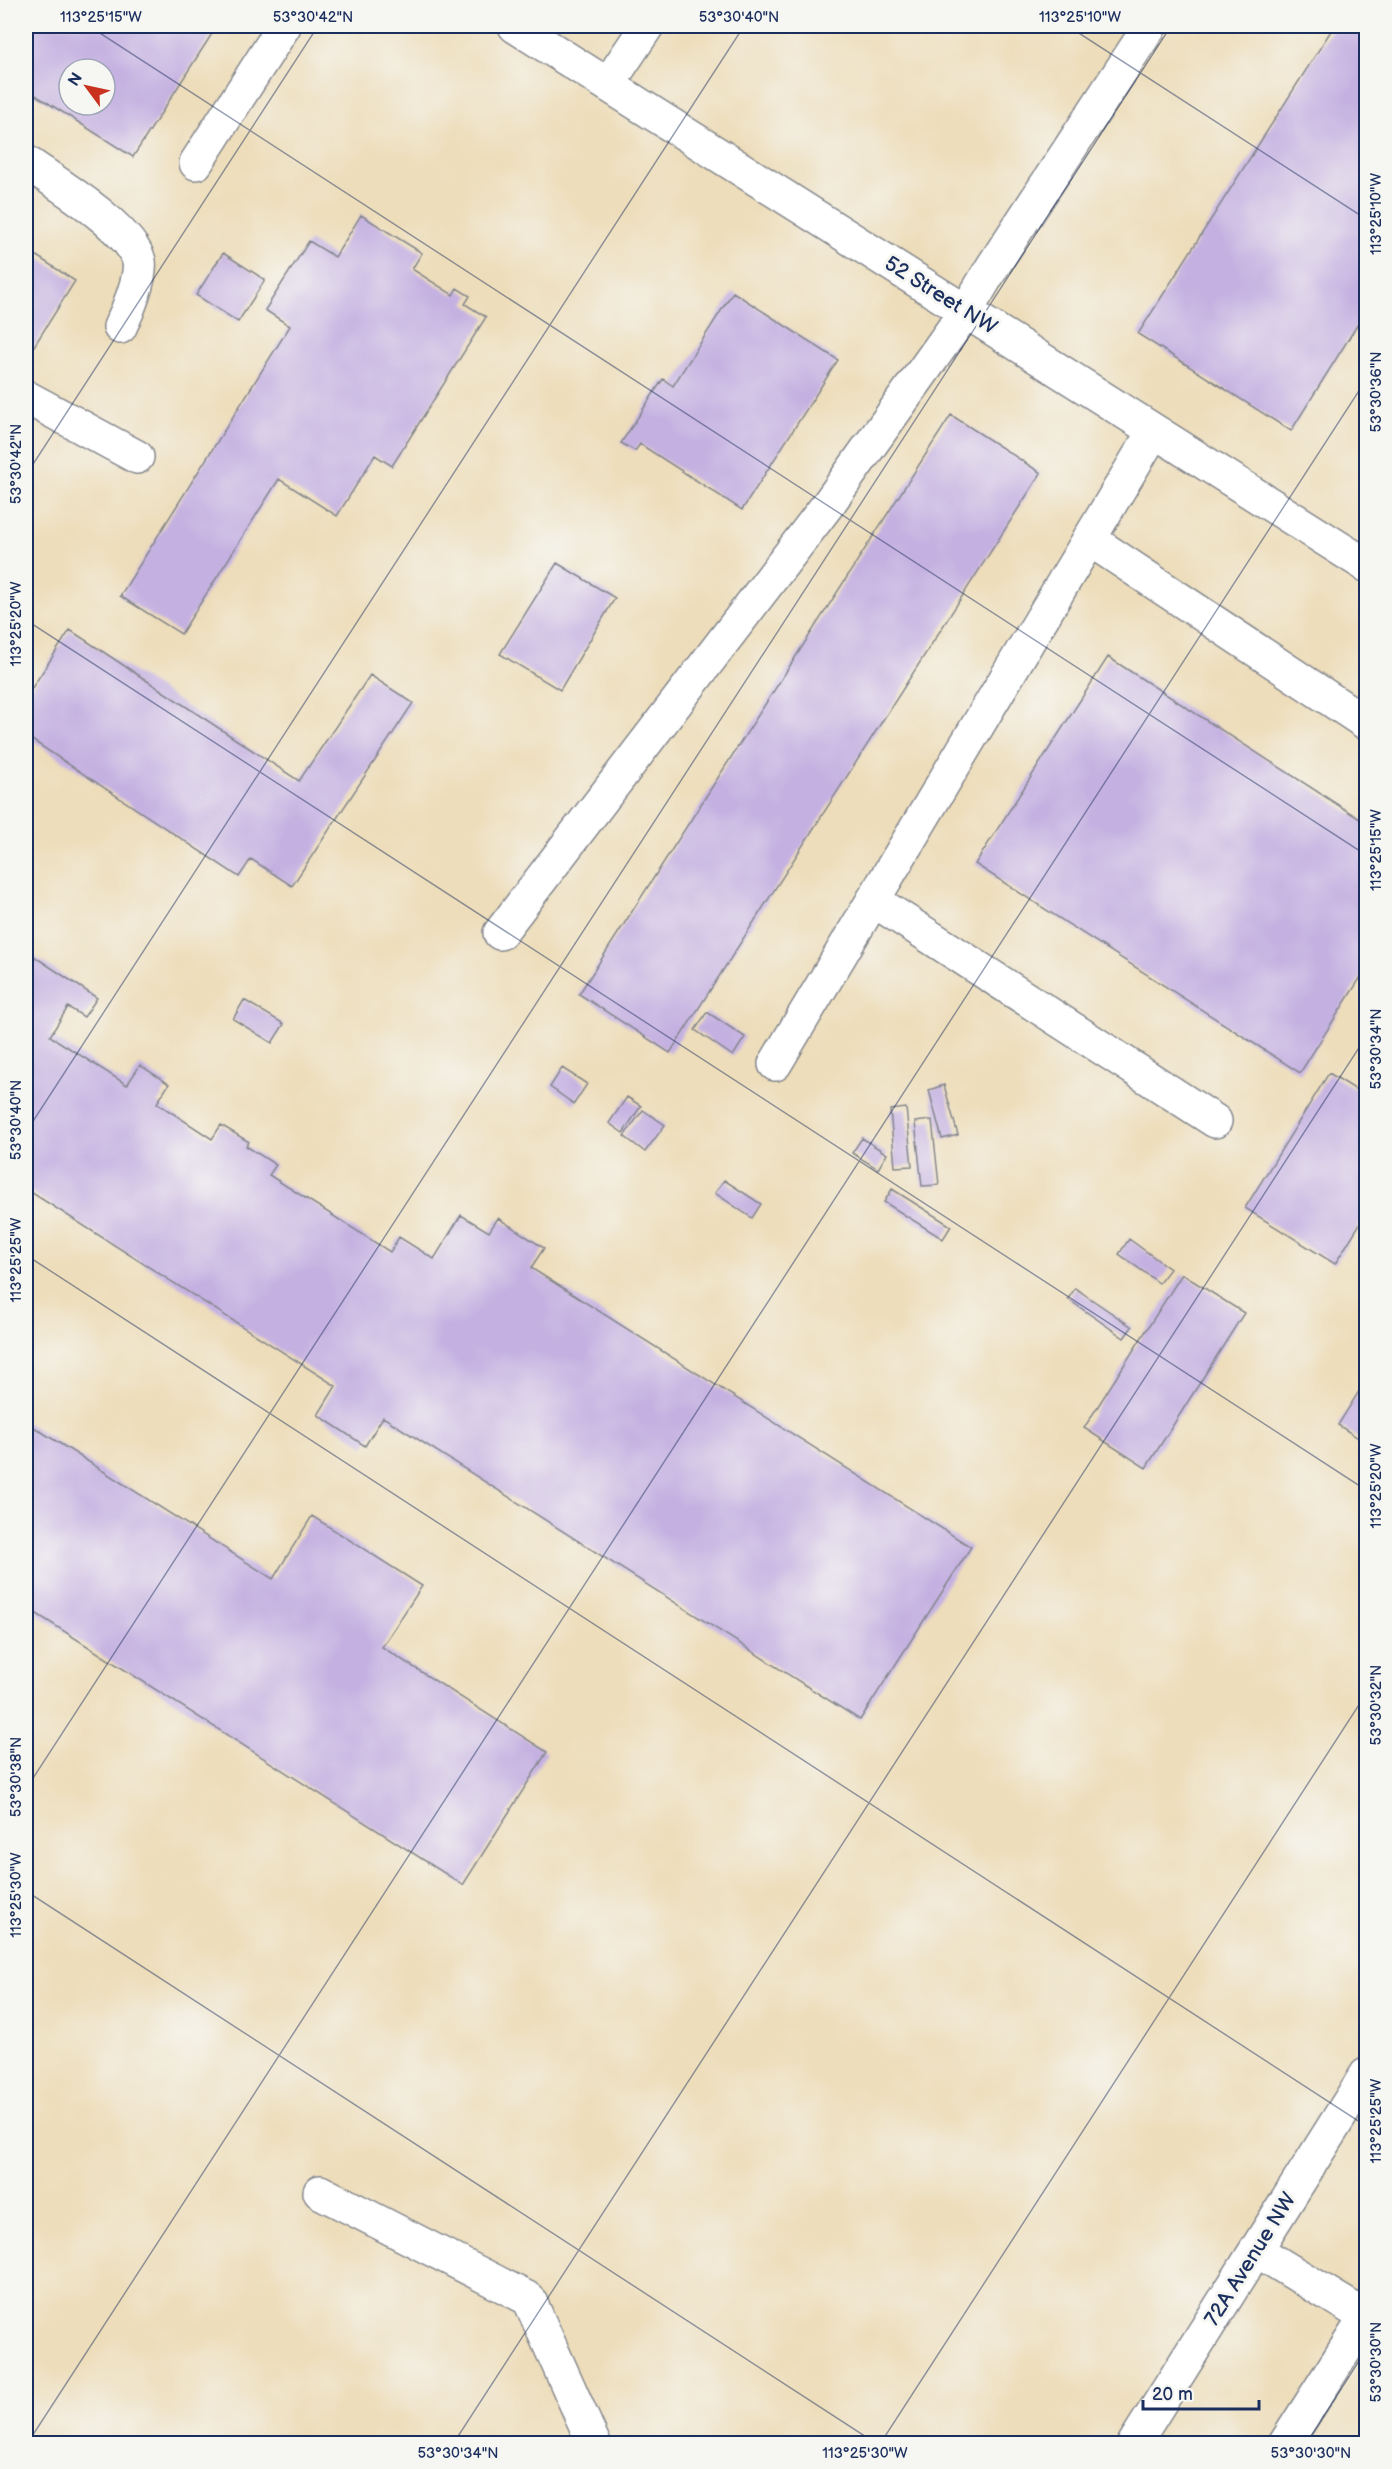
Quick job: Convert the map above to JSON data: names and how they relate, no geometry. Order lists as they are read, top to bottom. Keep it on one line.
{"streets":{"street":["52 Street NW","72A Avenue NW"]},"scale_bar":"20 m","north":"top left","coordinates":["113°25'15\"W","53°30'42\"N","53°30'40\"N","113°25'10\"W","53°30'36\"N","113°25'20\"W","53°30'34\"N","113°25'25\"W","53°30'32\"N","53°30'38\"N","113°25'30\"W","53°30'30\"N"]}
